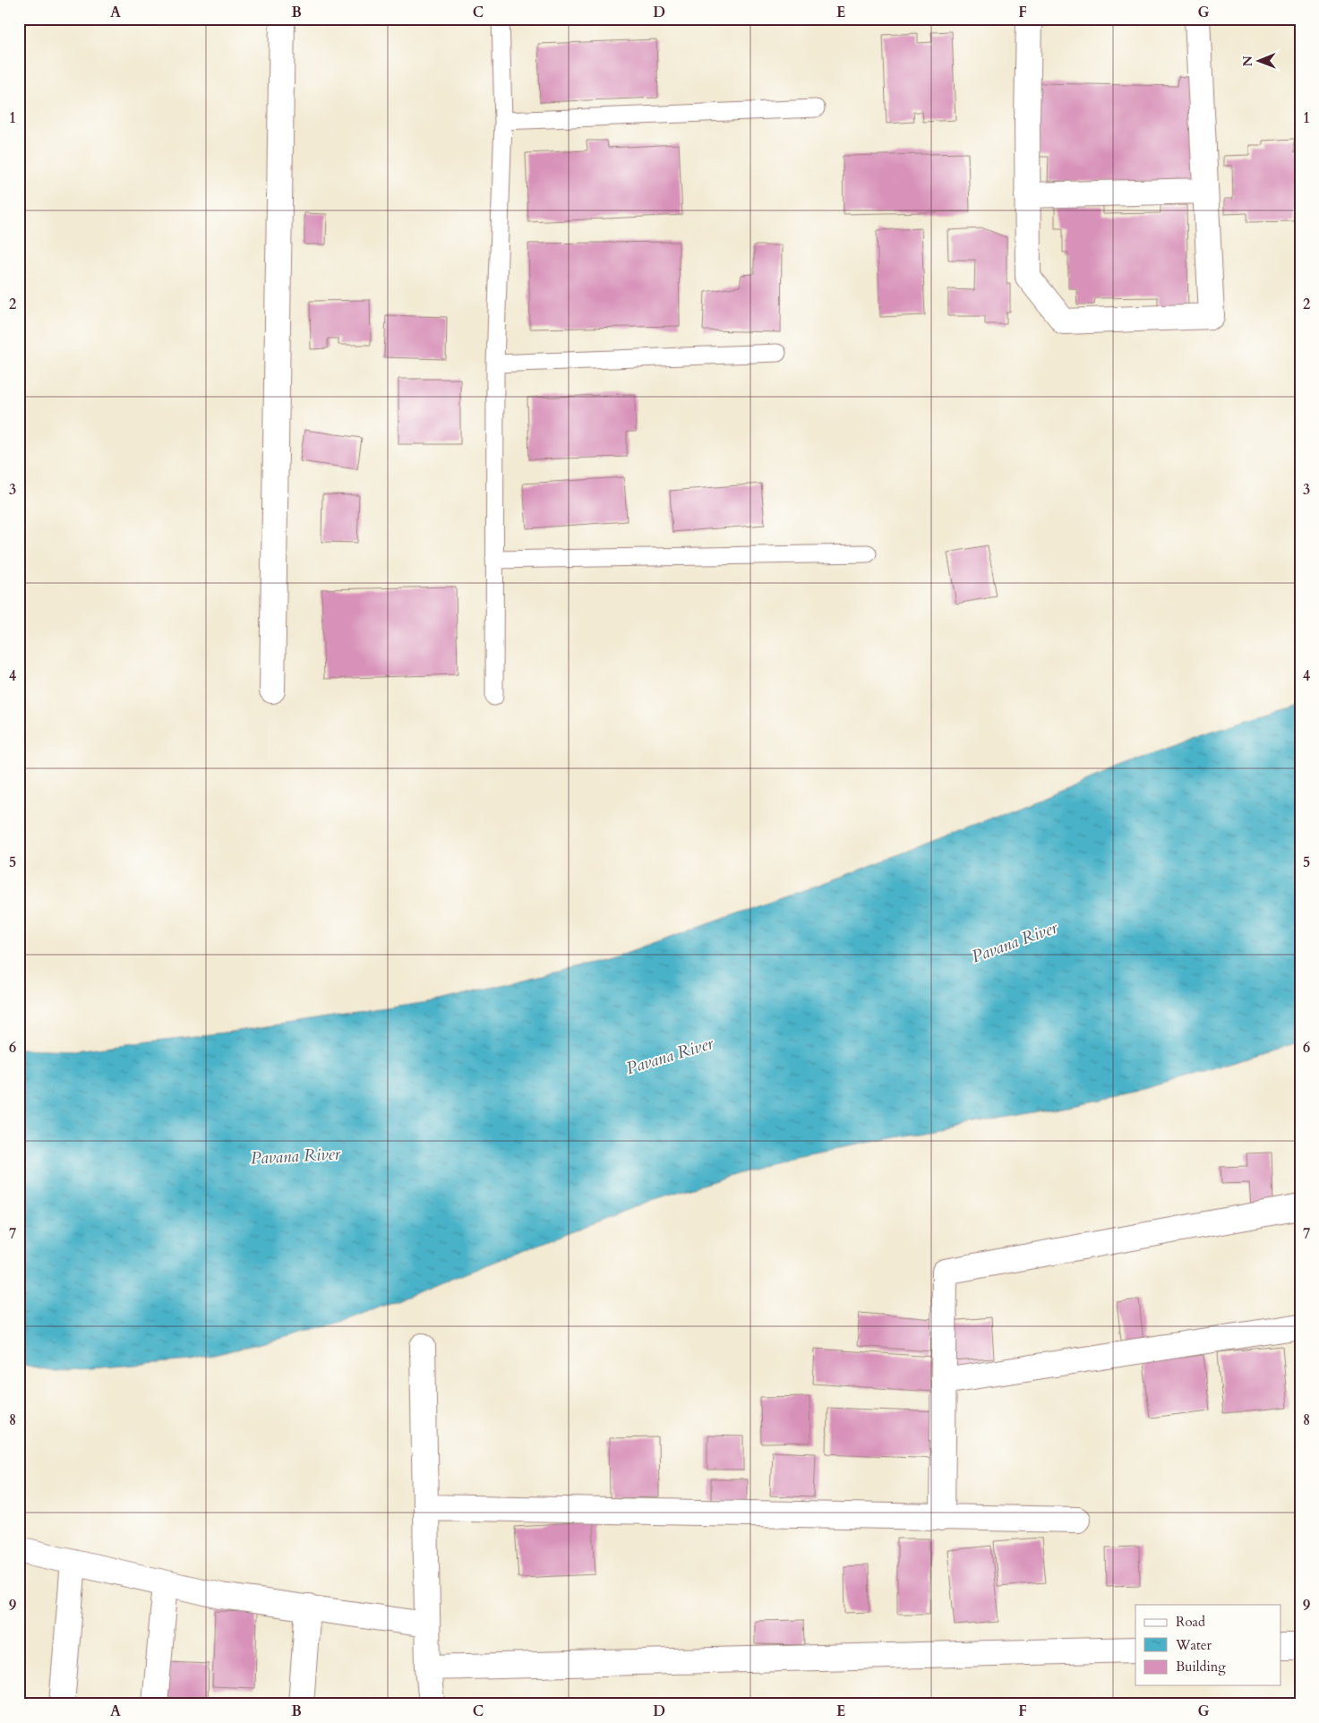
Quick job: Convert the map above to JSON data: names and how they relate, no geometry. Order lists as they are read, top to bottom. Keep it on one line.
{"water":["Pavana River"],"legend":["Road","Water","Building"],"north":"left","grid":{"columns":["A","B","C","D","E","F","G"],"rows":["1","2","3","4","5","6","7","8","9"]}}
